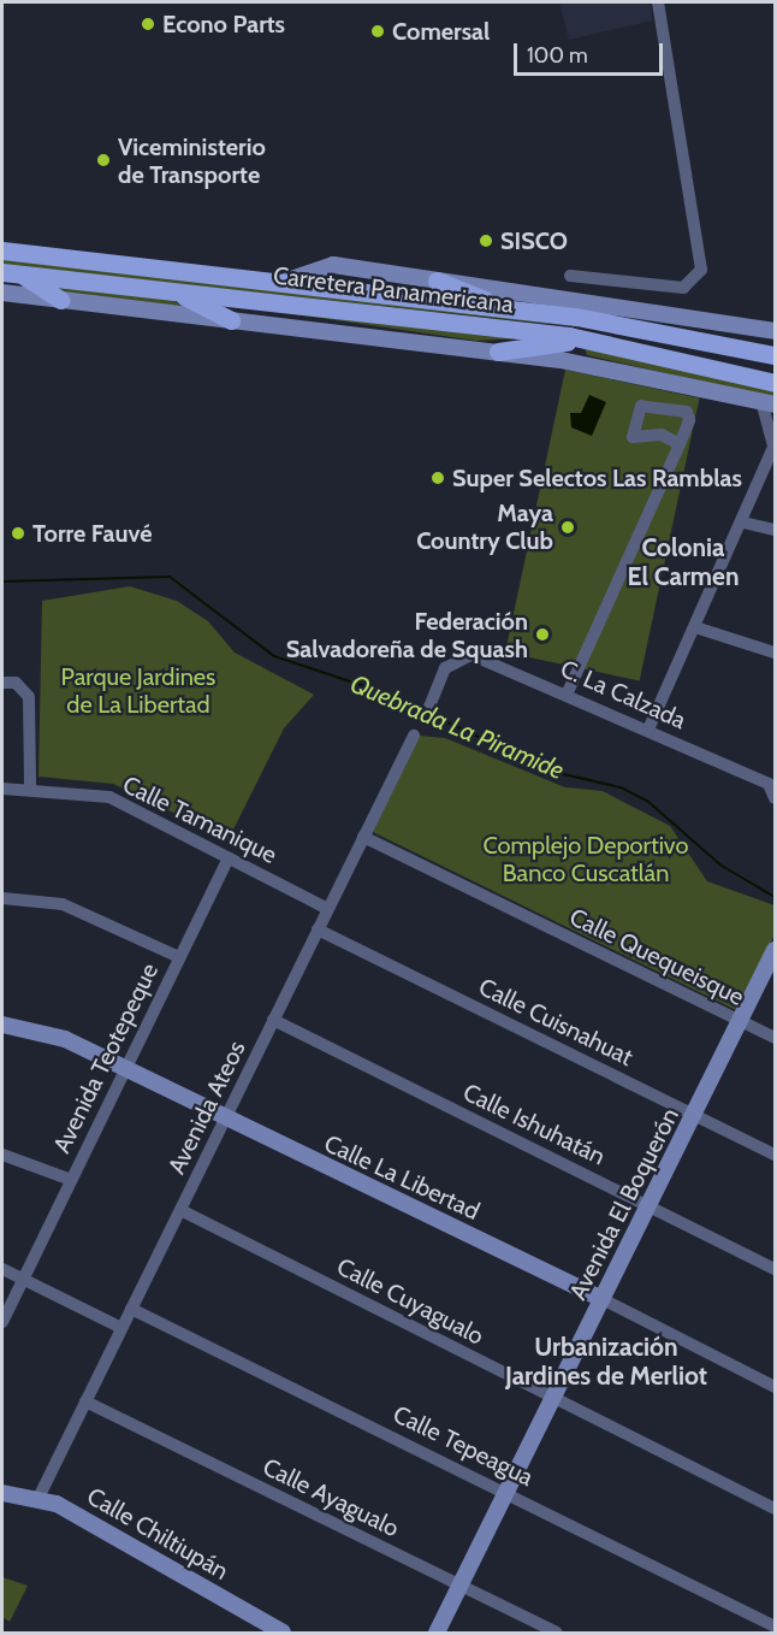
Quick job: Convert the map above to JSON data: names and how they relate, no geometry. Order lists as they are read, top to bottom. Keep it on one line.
{"streets":{"main road":["Carretera Panamericana"],"street":["C. La Calzada","Calle Tamanique","Calle Quequeisque","Calle Cuisnahuat","Avenida Teotepeque","Avenida Ateos","Calle Ishuhatán","Calle La Libertad","Avenida El Boquerón","Calle Cuyagualo","Calle Tepeagua","Calle Ayagualo","Calle Chiltiupán"]},"crossings":[["Calle Tamanique","Avenida Teotepeque"],["Calle Tamanique","Avenida Ateos"],["Calle Quequeisque","Avenida Ateos"],["Calle Quequeisque","Avenida El Boquerón"],["Calle Cuisnahuat","Avenida Ateos"],["Calle Cuisnahuat","Avenida El Boquerón"],["Avenida Teotepeque","Calle La Libertad"],["Avenida Ateos","Calle Ishuhatán"],["Avenida Ateos","Calle La Libertad"],["Avenida Ateos","Calle Cuyagualo"],["Avenida Ateos","Calle Tepeagua"],["Avenida Ateos","Calle Ayagualo"],["Avenida Ateos","Calle Chiltiupán"],["Calle Ishuhatán","Avenida El Boquerón"],["Calle La Libertad","Avenida El Boquerón"],["Avenida El Boquerón","Calle Cuyagualo"],["Avenida El Boquerón","Calle Tepeagua"],["Avenida El Boquerón","Calle Ayagualo"]],"districts":["Colonia El Carmen","Urbanización Jardines de Merliot"],"water":["Quebrada La Piramide"],"parks":["Parque Jardines de La Libertad","Complejo Deportivo Banco Cuscatlán"],"places":["Econo Parts","Comersal","Viceministerio de Transporte","SISCO","Super Selectos Las Ramblas","Maya Country Club","Torre Fauvé","Federación Salvadoreña de Squash"],"scale_bar":"100 m"}
